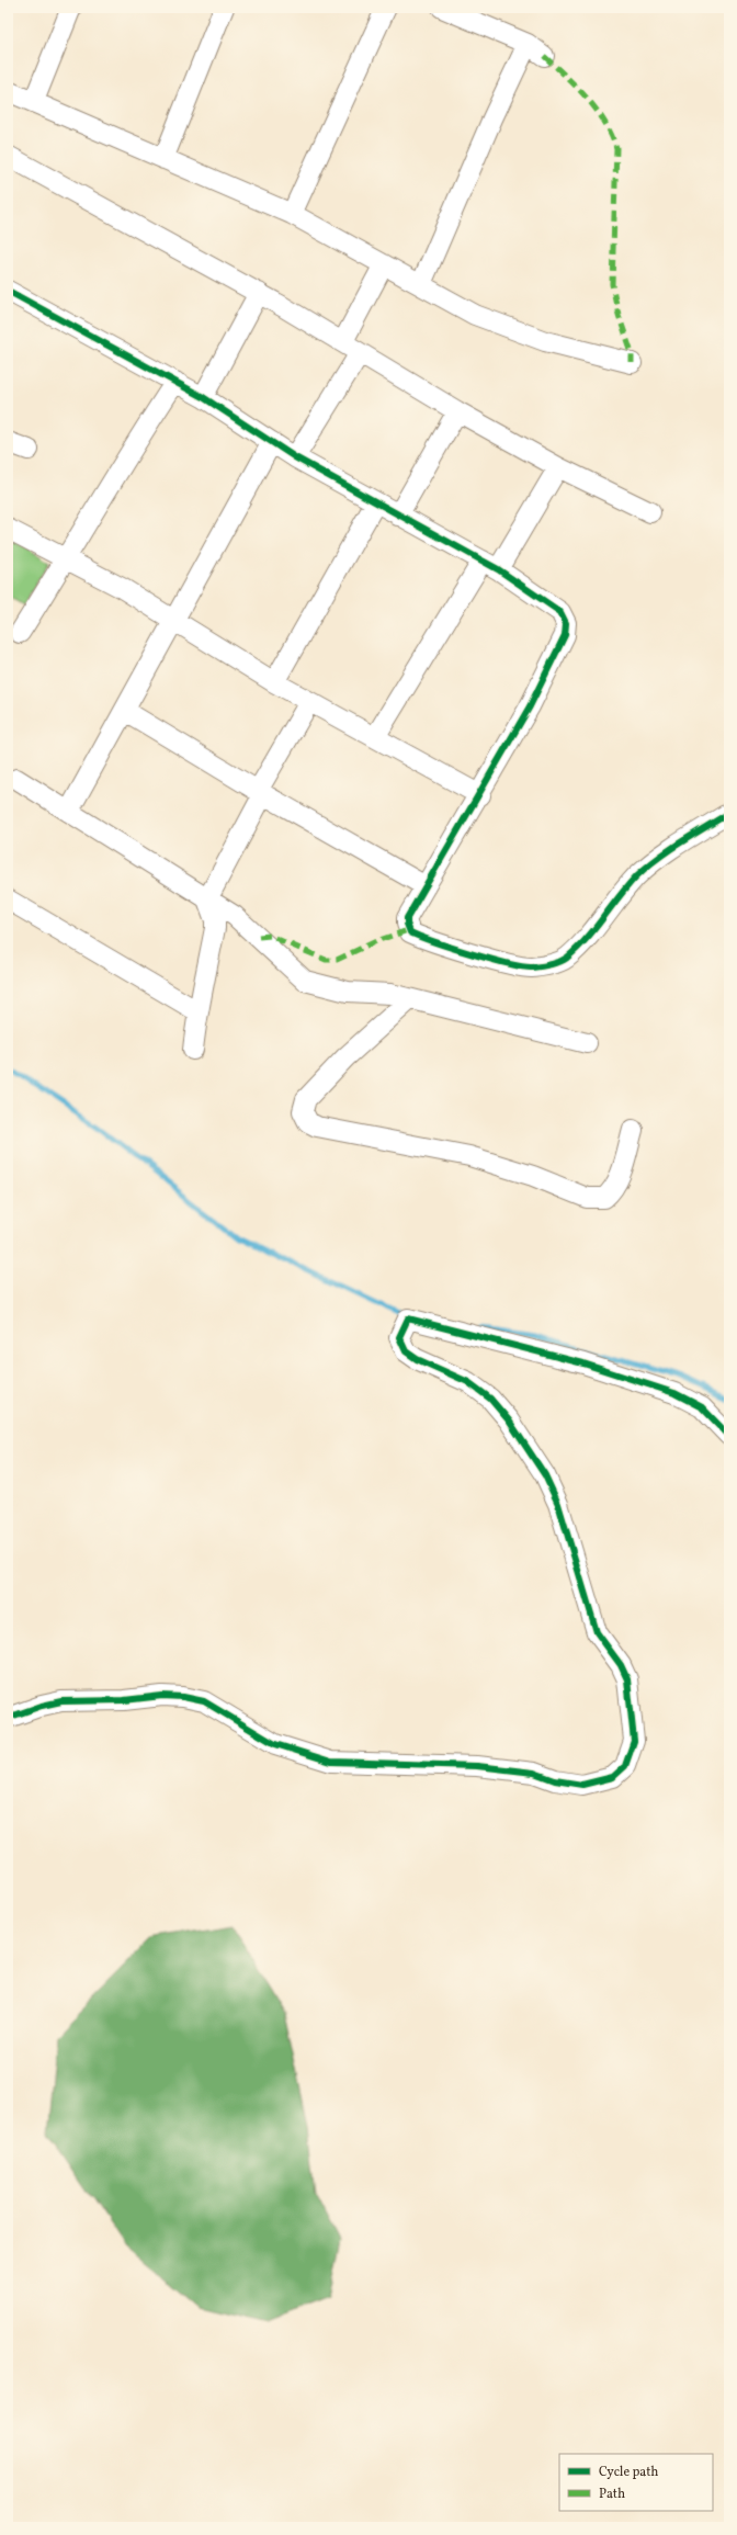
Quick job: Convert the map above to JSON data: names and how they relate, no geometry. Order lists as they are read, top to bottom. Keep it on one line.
{"legend":["Cycle path","Path"]}
